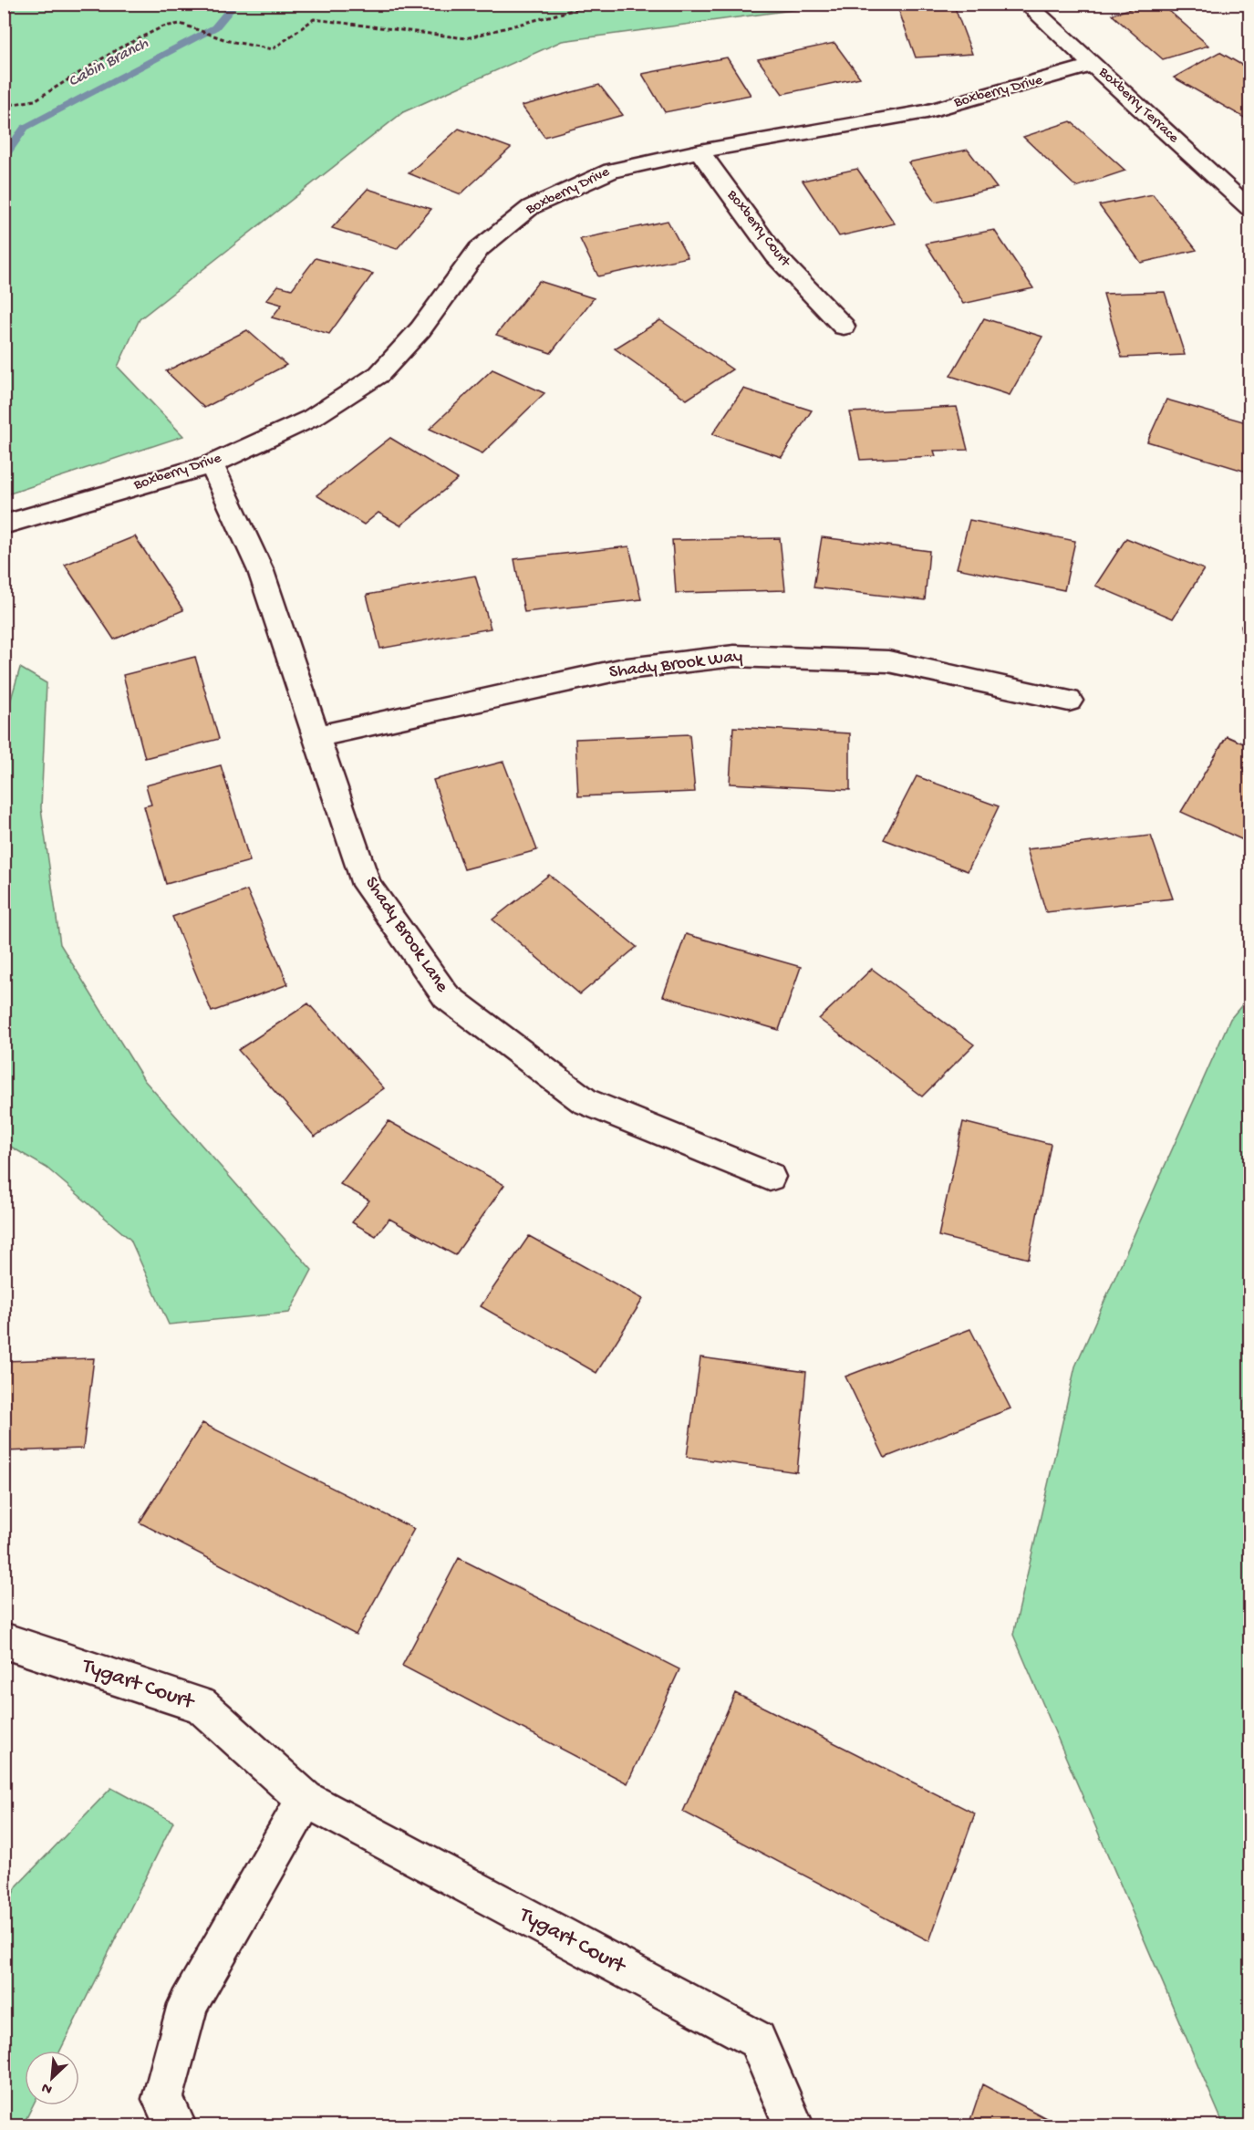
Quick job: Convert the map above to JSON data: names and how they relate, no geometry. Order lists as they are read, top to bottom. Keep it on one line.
{"streets":{"street":["Boxberry Drive","Boxberry Terrace","Boxberry Court","Shady Brook Way","Shady Brook Lane","Tygart Court"]},"crossings":[["Boxberry Drive","Boxberry Terrace"],["Boxberry Drive","Boxberry Court"],["Boxberry Drive","Shady Brook Lane"],["Shady Brook Way","Shady Brook Lane"]],"water":["Cabin Branch"],"north":"bottom left"}
